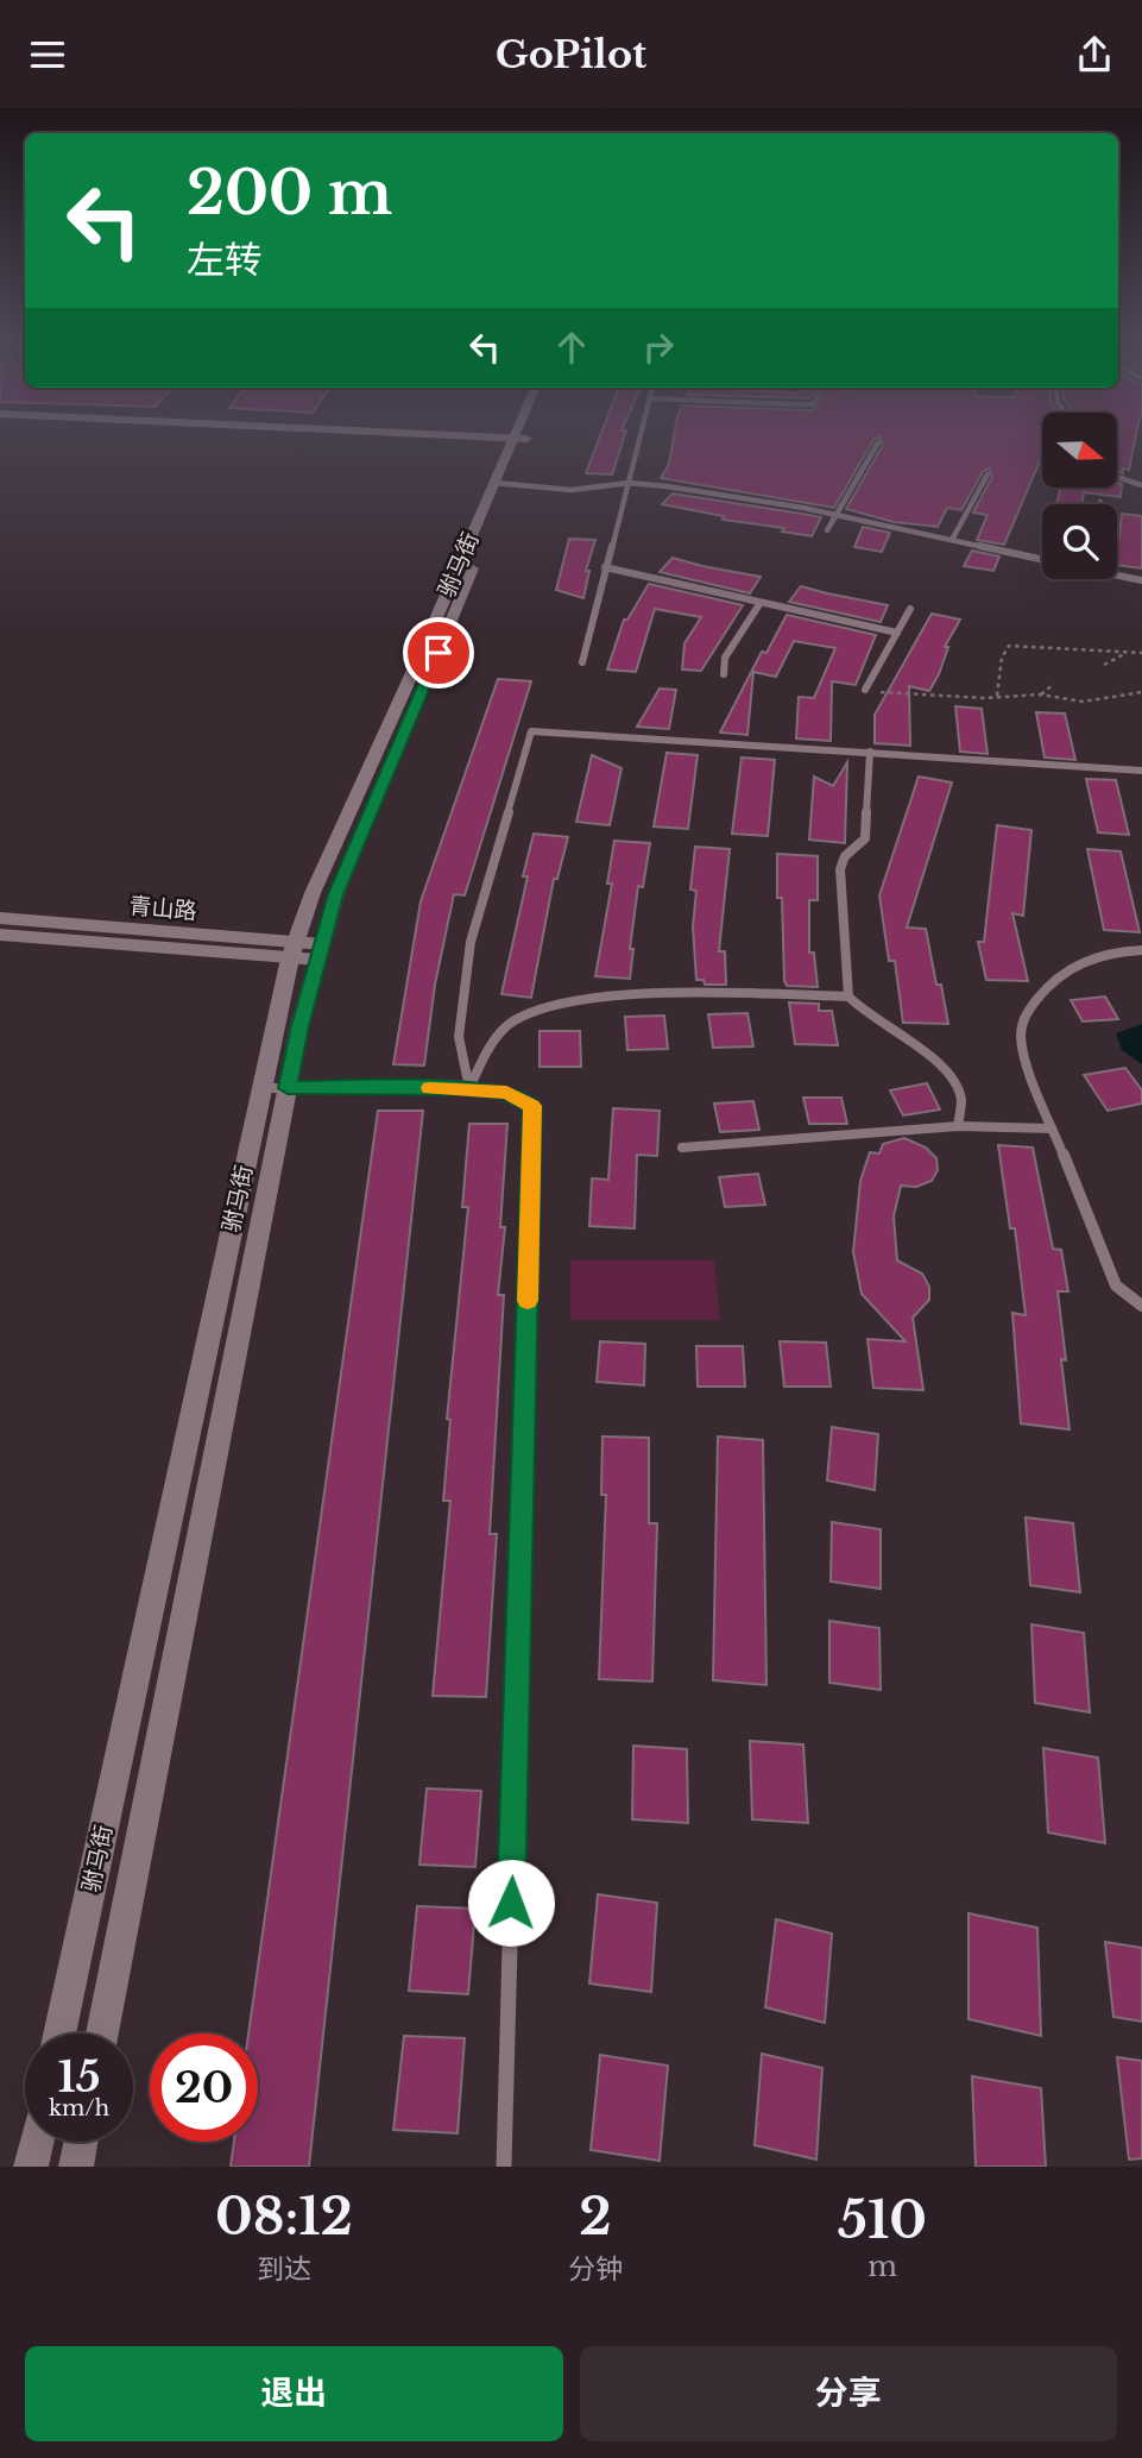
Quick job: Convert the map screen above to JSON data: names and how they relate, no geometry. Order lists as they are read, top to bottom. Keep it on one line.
{"streets":{"main road":["驸马街","青山路"]},"crossings":[["驸马街","青山路"]],"north":"right","page":{"header":"GoPilot","turn":["200 m","左转"],"speed":"15 km/h","limit":"20","eta":["08:12","到达","2","分钟","510","m"],"buttons":["退出","分享"]}}
